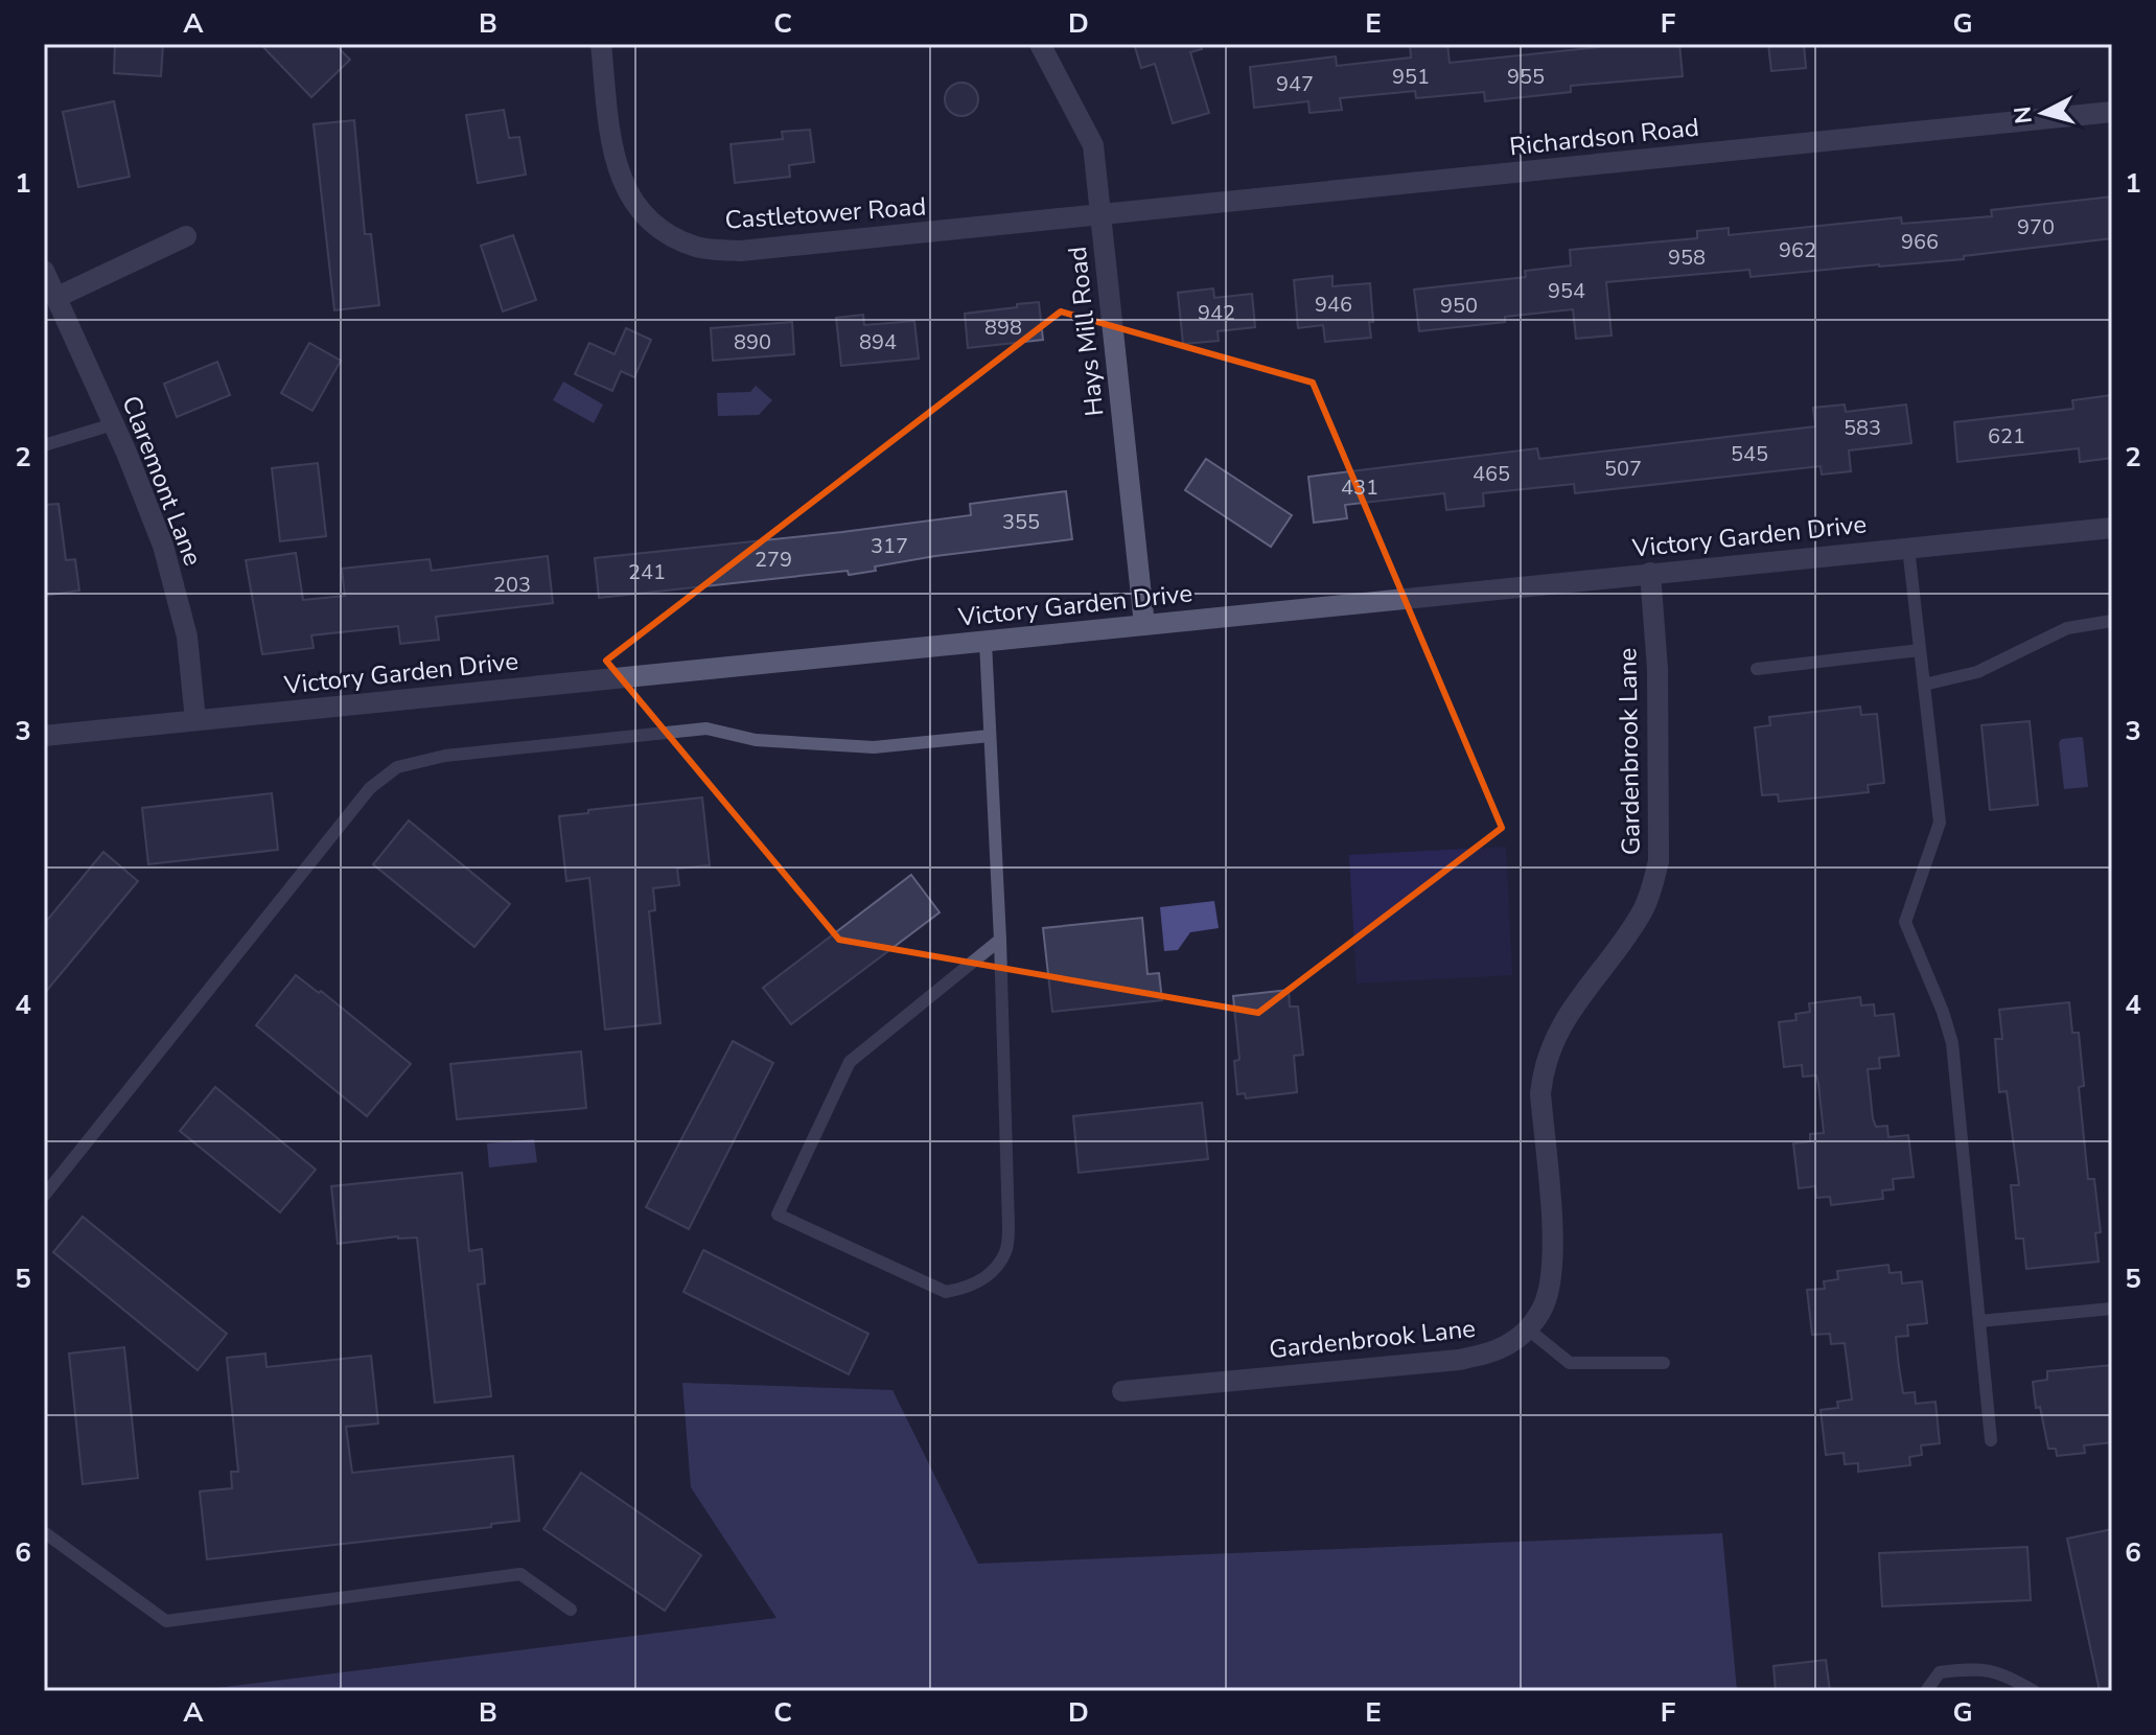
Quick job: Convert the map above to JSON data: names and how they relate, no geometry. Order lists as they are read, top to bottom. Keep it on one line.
{"streets":{"street":["Richardson Road","Castletower Road","Hays Mill Road","Claremont Lane","Victory Garden Drive","Gardenbrook Lane"]},"crossings":[["Richardson Road","Castletower Road"],["Richardson Road","Hays Mill Road"],["Castletower Road","Hays Mill Road"],["Hays Mill Road","Victory Garden Drive"],["Claremont Lane","Victory Garden Drive"],["Victory Garden Drive","Gardenbrook Lane"]],"house_numbers":["951","955","947","970","966","962","958","954","946","950","942","898","890","894","583","621","545","507","465","431","355","317","279","241","203"],"north":"left","grid":{"columns":["A","B","C","D","E","F","G"],"rows":["1","2","3","4","5","6"]}}
